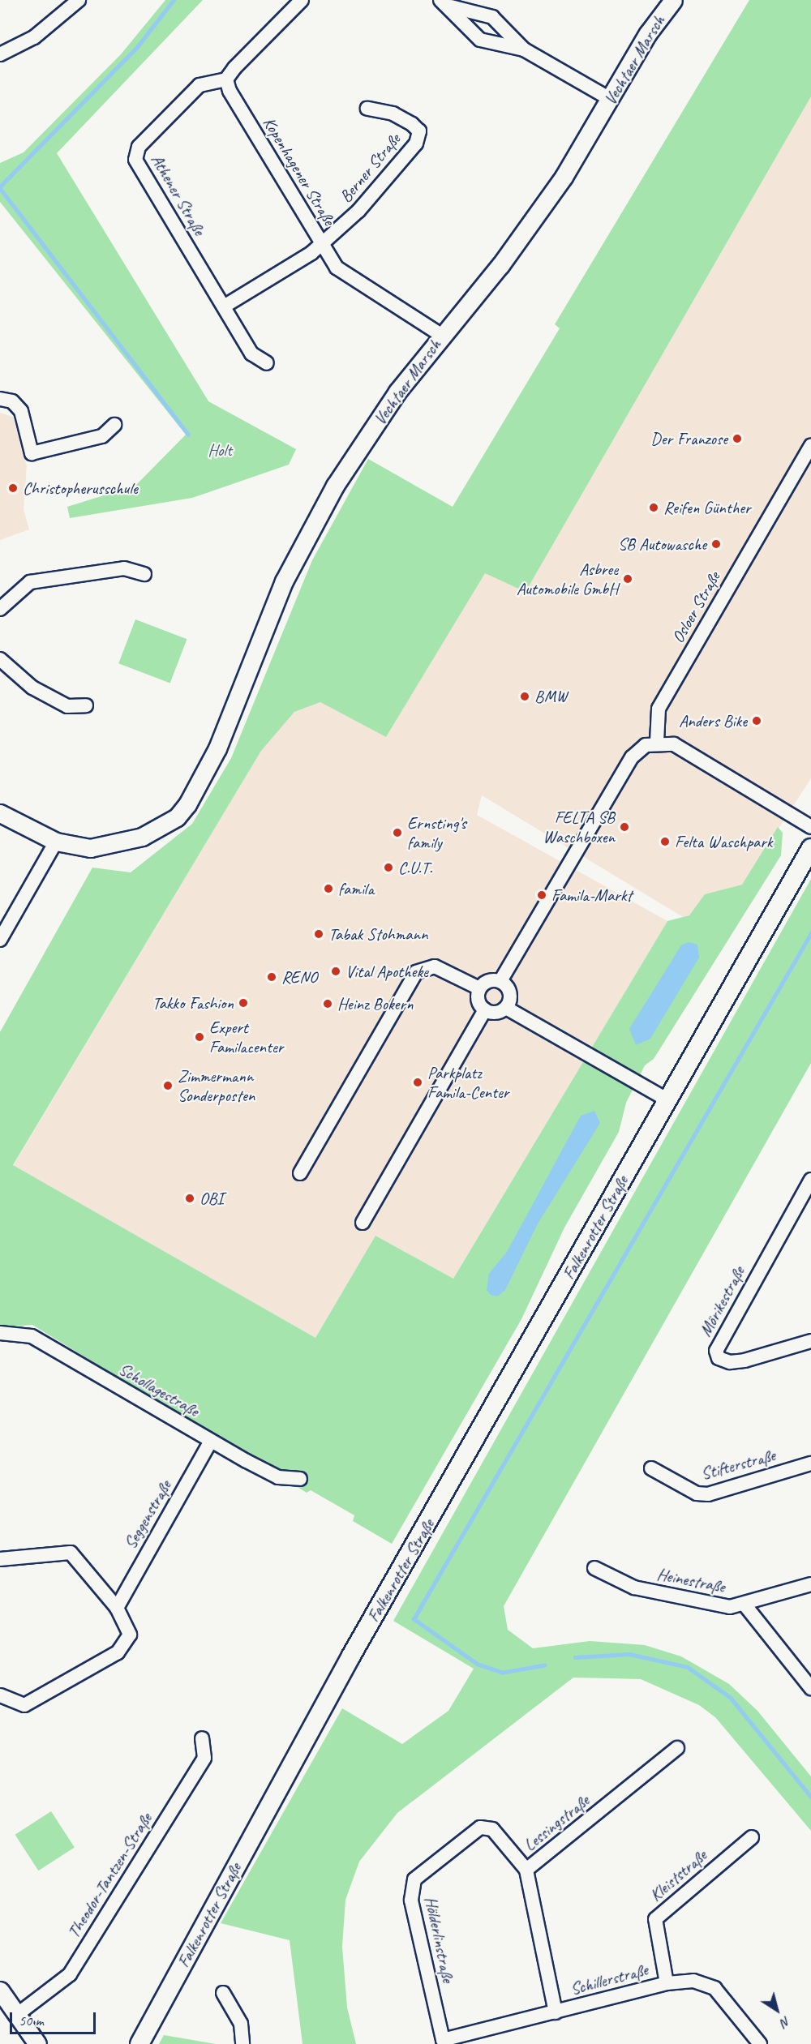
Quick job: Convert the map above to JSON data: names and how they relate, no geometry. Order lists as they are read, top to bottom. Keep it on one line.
{"streets":{"main road":["Falkenrotter Straße"],"street":["Vechtaer Marsch","Berner Straße","Kopenhagener Straße","Athener Straße","Osloer Straße","Mörikestraße","Schollagestraße","Stifterstraße","Seggenstraße","Heinestraße","Lessingstraße","Theodor-Tantzen-Straße","Kleiststraße","Hölderlinstraße","Schillerstraße"]},"crossings":[["Vechtaer Marsch","Kopenhagener Straße"],["Berner Straße","Kopenhagener Straße"],["Kopenhagener Straße","Athener Straße"],["Schollagestraße","Seggenstraße"],["Lessingstraße","Hölderlinstraße"],["Lessingstraße","Schillerstraße"],["Kleiststraße","Schillerstraße"],["Hölderlinstraße","Schillerstraße"]],"parks":["Holt"],"places":["Der Franzose","Christopherusschule","Reifen Günther","SB Autowasche","Asbree Automobile GmbH","BMW","Anders Bike","FELTA SB Waschboxen","Ernsting's family","Felta Waschpark","C.U.T.","famila","Famila-Markt","Tabak Stohmann","Vital Apotheke","RENO","Takko Fashion","Heinz Bokern","Expert Familacenter","Parkplatz Famila-Center","Zimmermann Sonderposten","OBI"],"scale_bar":"50 m","north":"bottom right"}
